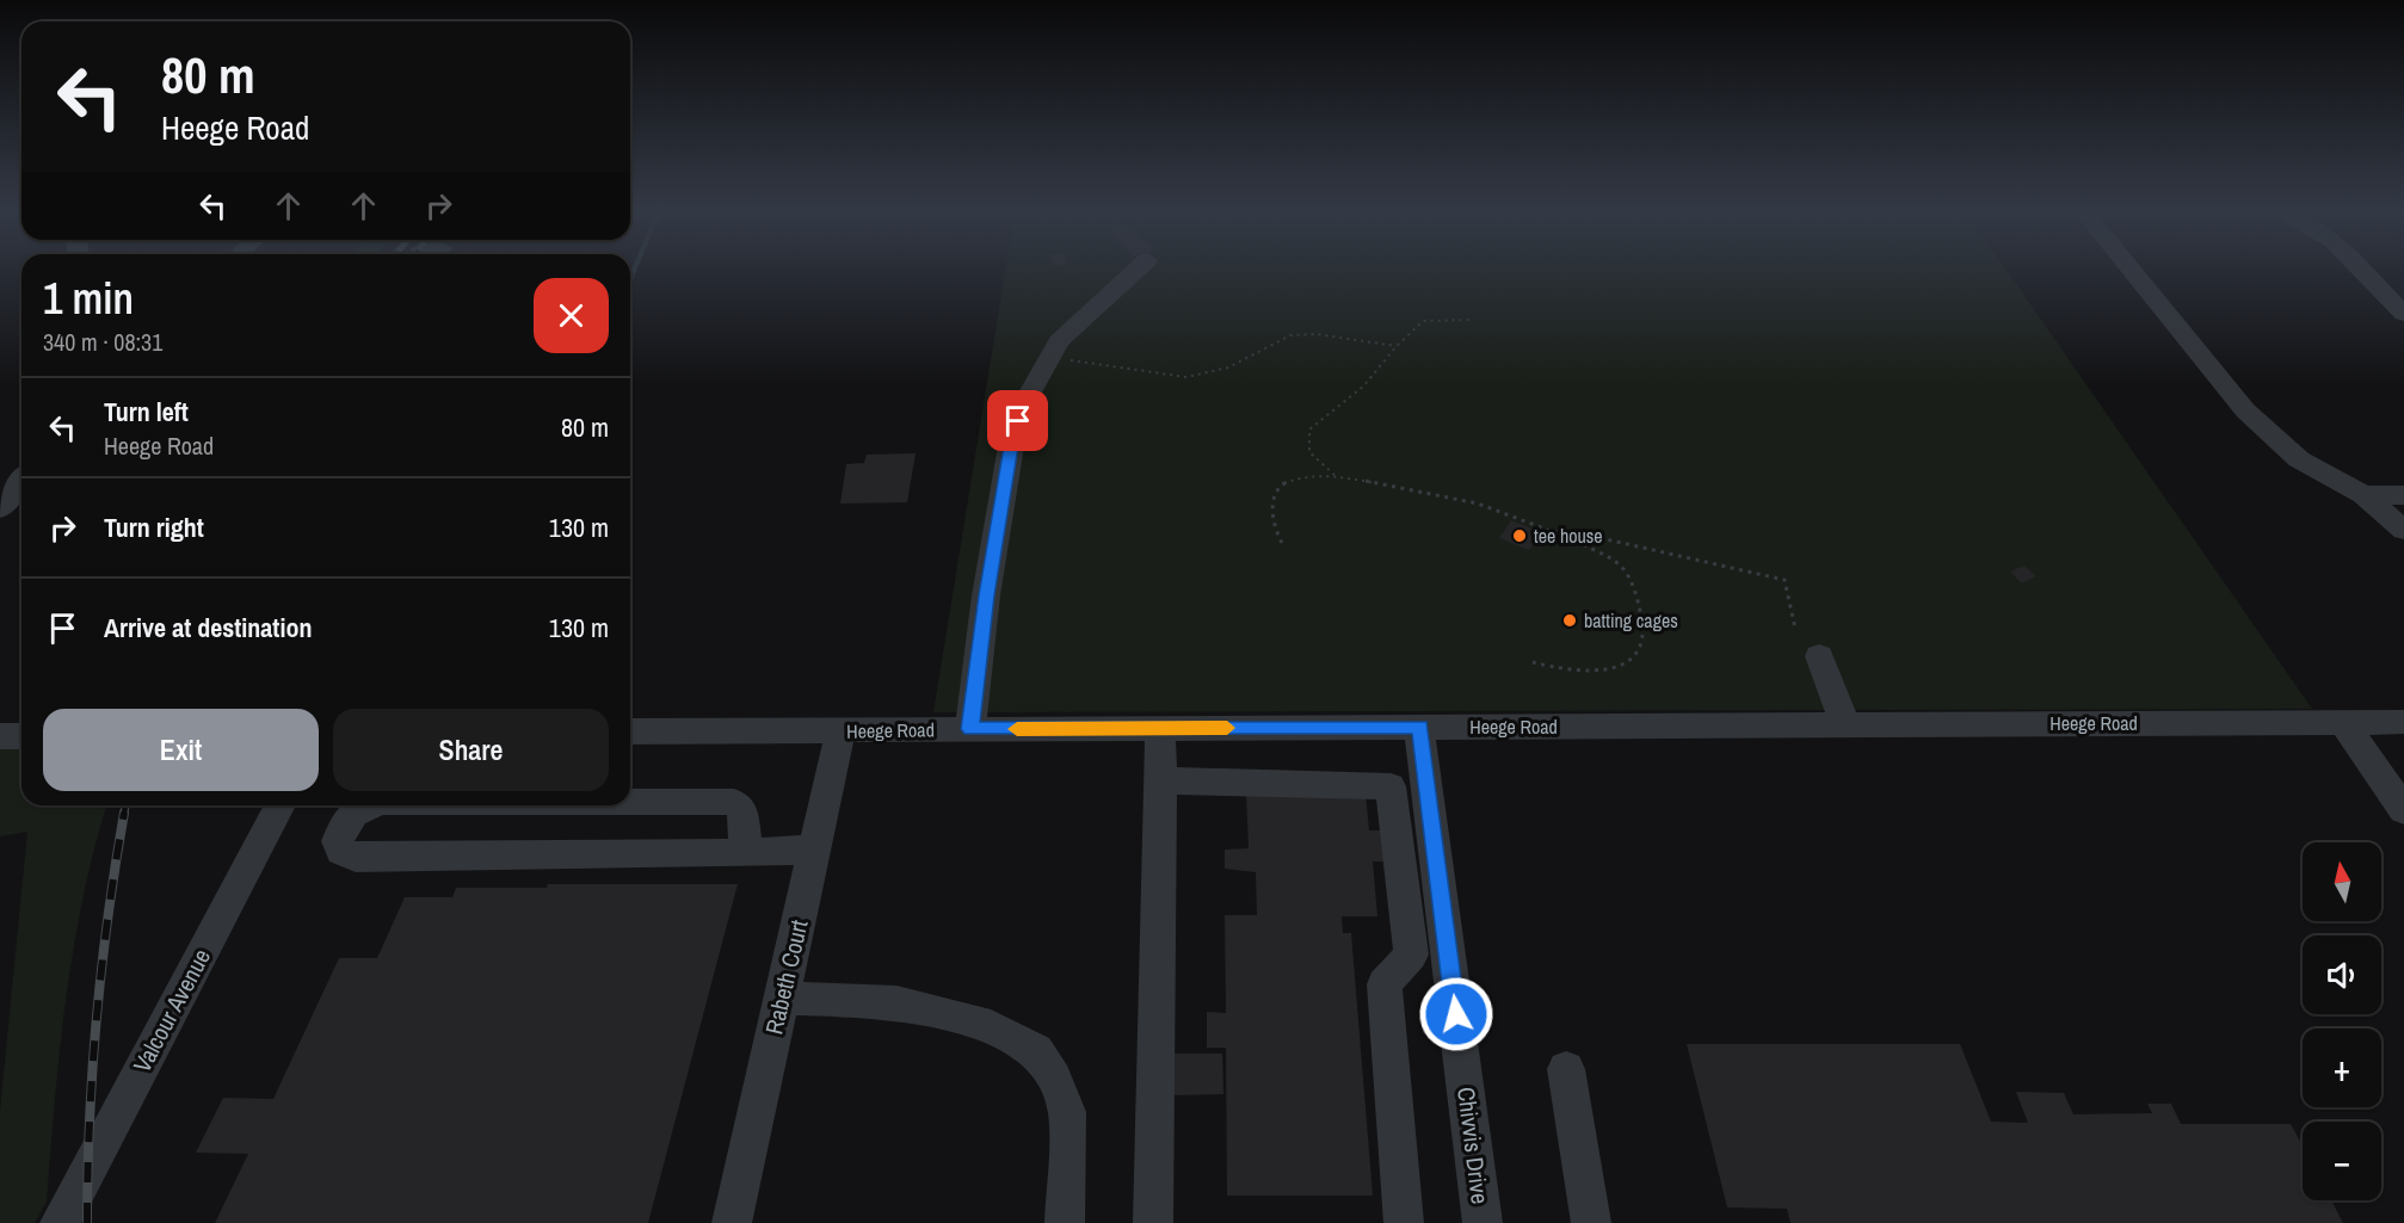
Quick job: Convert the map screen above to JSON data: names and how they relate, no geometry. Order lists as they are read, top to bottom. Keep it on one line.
{"streets":{"street":["Heege Road","Rabeth Court","Valcour Avenue","Chivvis Drive"]},"crossings":[["Heege Road","Rabeth Court"],["Heege Road","Chivvis Drive"]],"places":["tee house","batting cages"],"north":"top","page":{"turn":["80 m","Heege Road"],"heading":["1 min","340 m · 08:31"],"list":[{"name":"Turn left","note":"Heege Road","value":"80 m"},{"name":"Turn right","value":"130 m"},{"name":"Arrive at destination","value":"130 m"}],"buttons":["Exit","Share"],"map_buttons":["+","−"]}}
